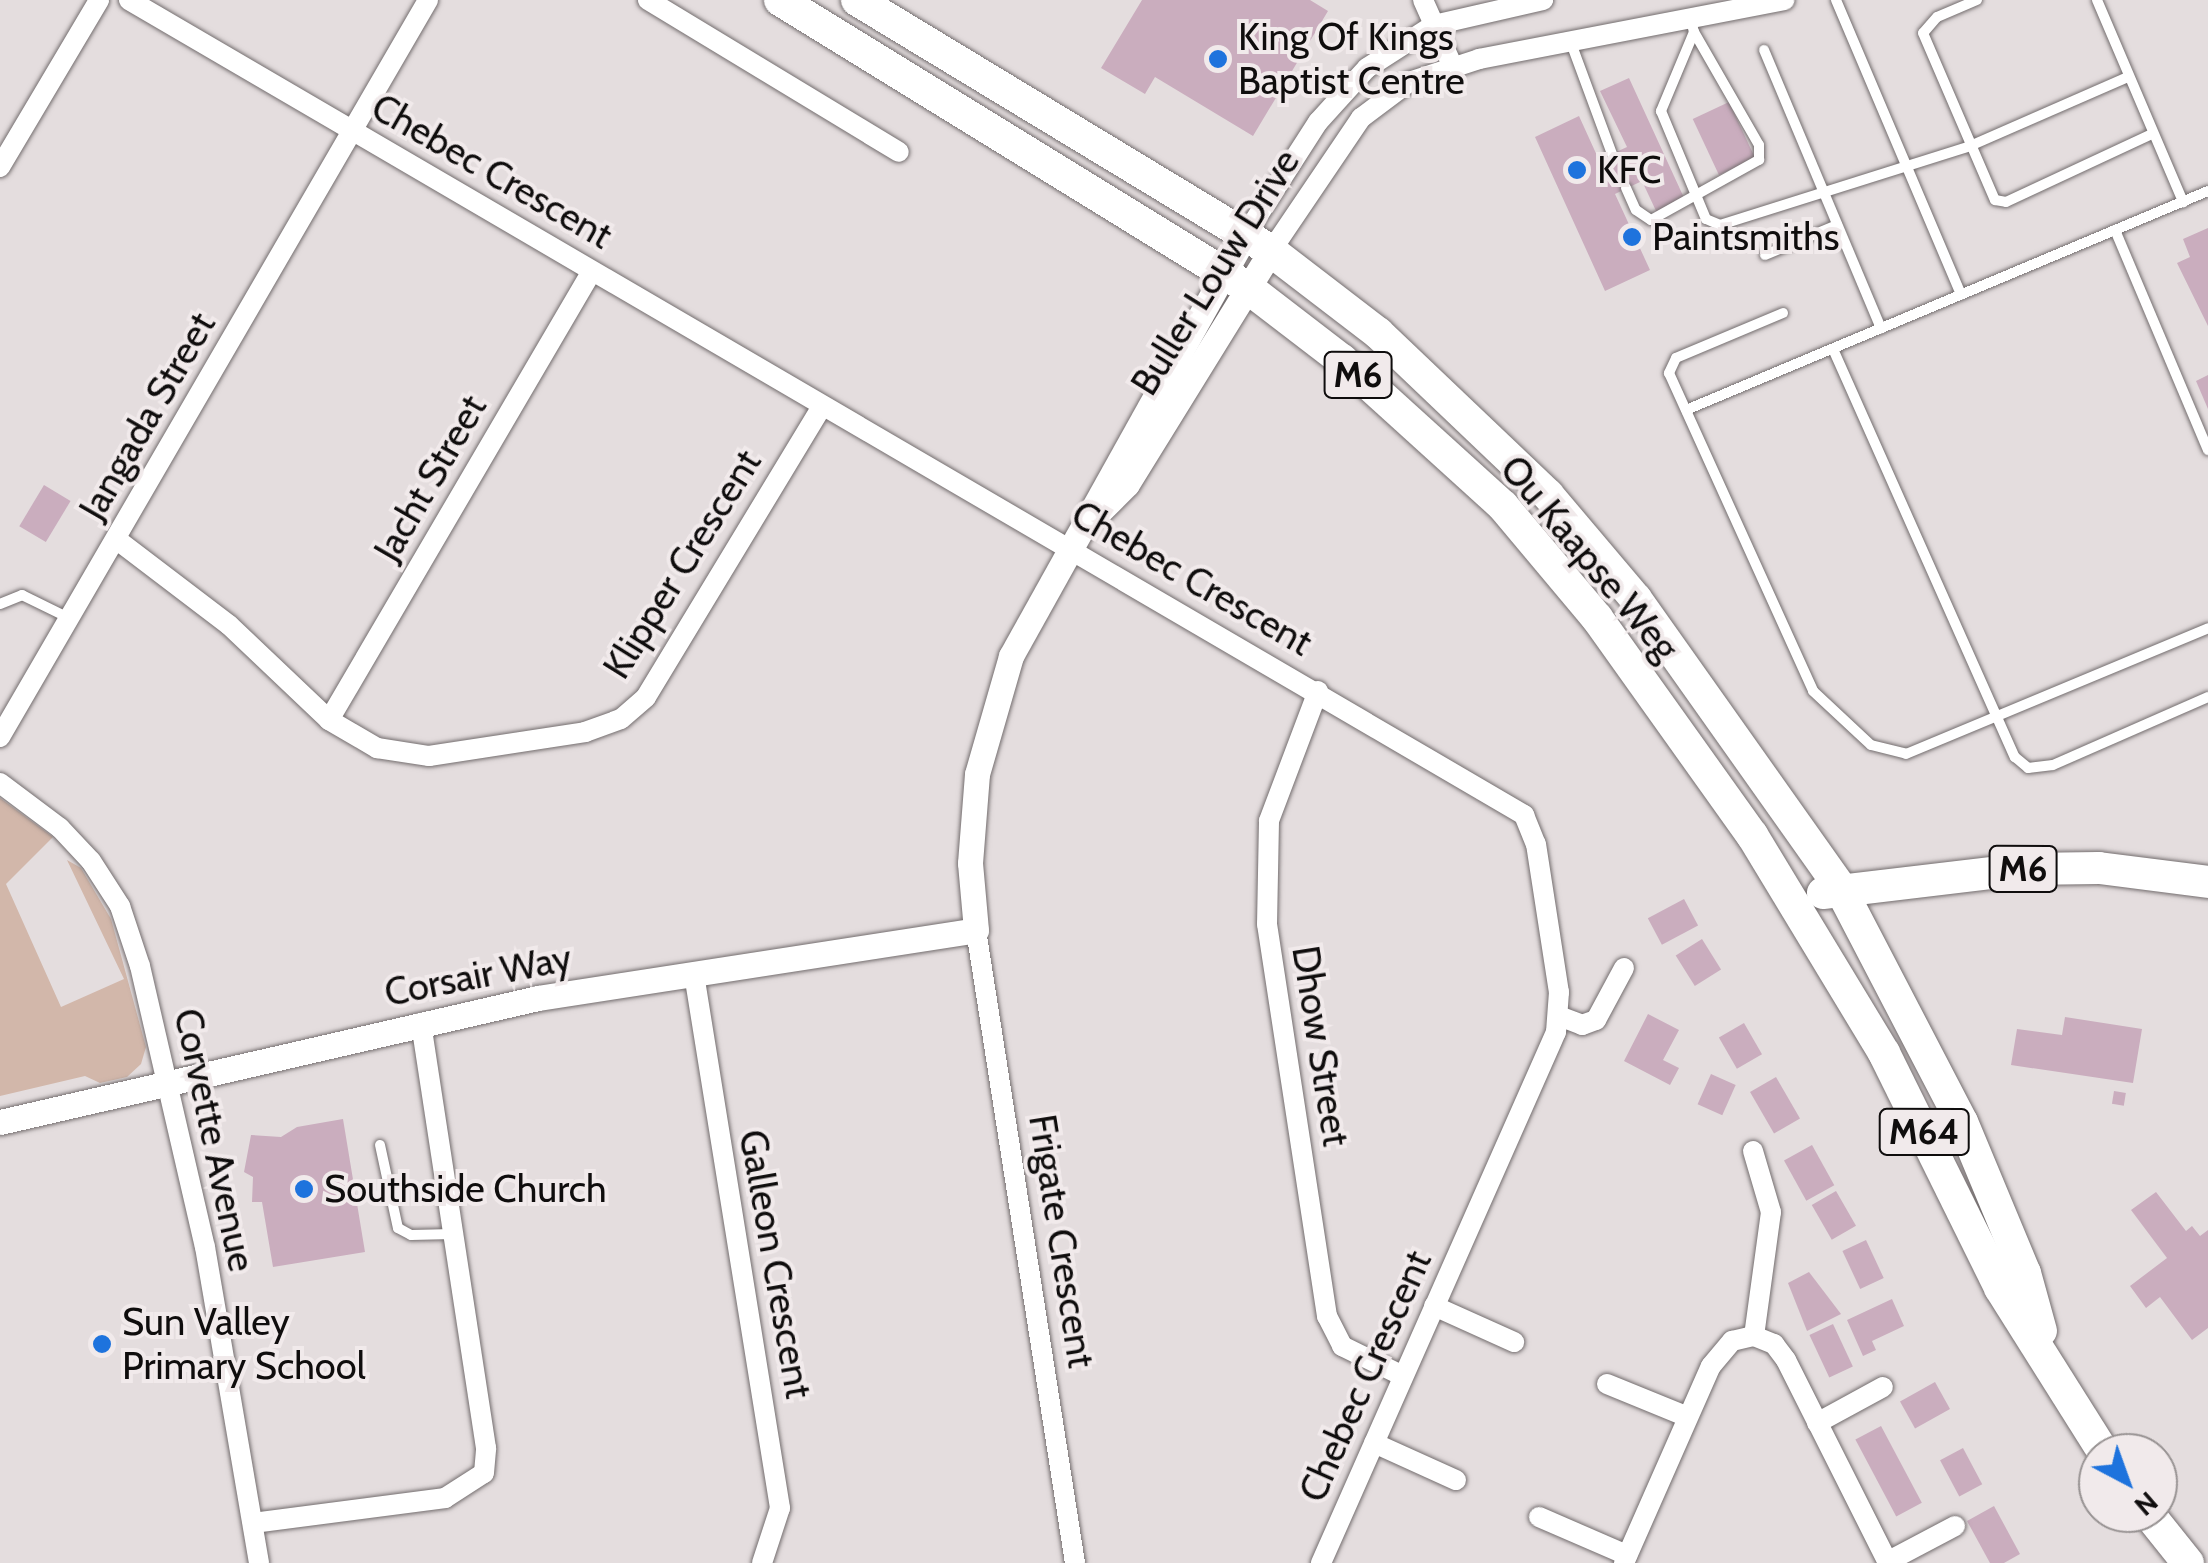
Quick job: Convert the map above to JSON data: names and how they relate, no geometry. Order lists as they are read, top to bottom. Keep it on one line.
{"streets":{"main road":["M6","Ou Kaapse Weg","M64"],"street":["Chebec Crescent","Buller Louw Drive","Jangada Street","Jacht Street","Klipper Crescent","Corsair Way","Dhow Street","Corvette Avenue","Frigate Crescent","Galleon Crescent"]},"crossings":[["Chebec Crescent","Buller Louw Drive"],["Chebec Crescent","Jangada Street"],["Chebec Crescent","Jacht Street"],["Chebec Crescent","Klipper Crescent"],["Chebec Crescent","Dhow Street"],["Buller Louw Drive","Ou Kaapse Weg"],["Buller Louw Drive","Corsair Way"],["Buller Louw Drive","Frigate Crescent"],["M6","Ou Kaapse Weg"],["Jangada Street","Klipper Crescent"],["Jacht Street","Klipper Crescent"],["Corsair Way","Corvette Avenue"],["Corsair Way","Frigate Crescent"],["Corsair Way","Galleon Crescent"]],"places":["King Of Kings Baptist Centre","KFC","Paintsmiths","Southside Church","Sun Valley Primary School"],"north":"bottom right"}
